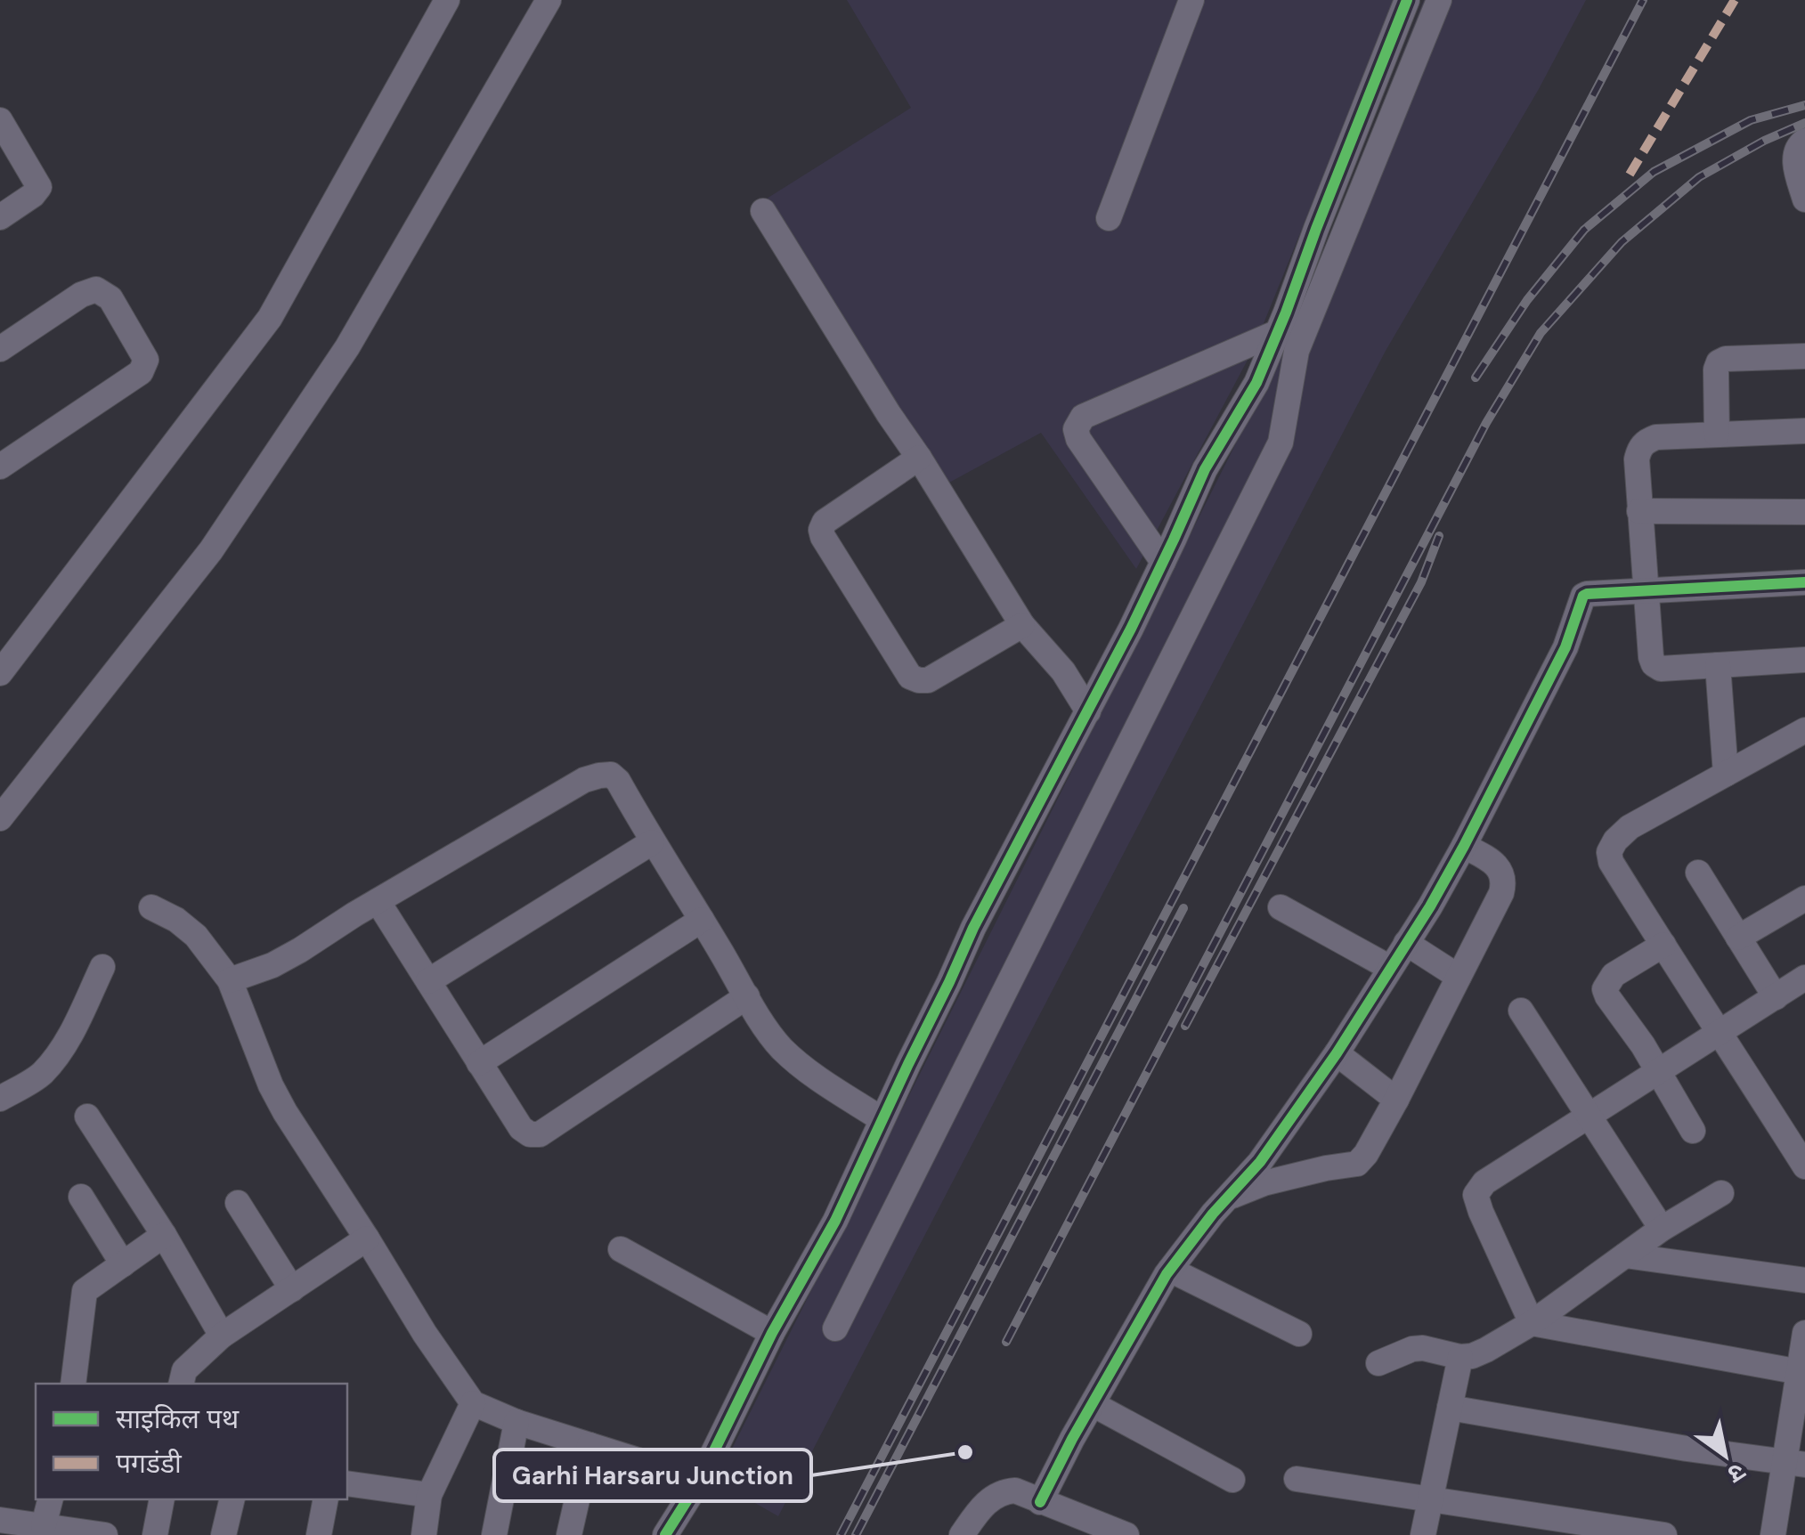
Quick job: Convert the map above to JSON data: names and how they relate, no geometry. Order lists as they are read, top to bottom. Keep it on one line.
{"places":["Garhi Harsaru Junction"],"legend":["साइकिल पथ","पगडंडी"],"north":"bottom right"}
